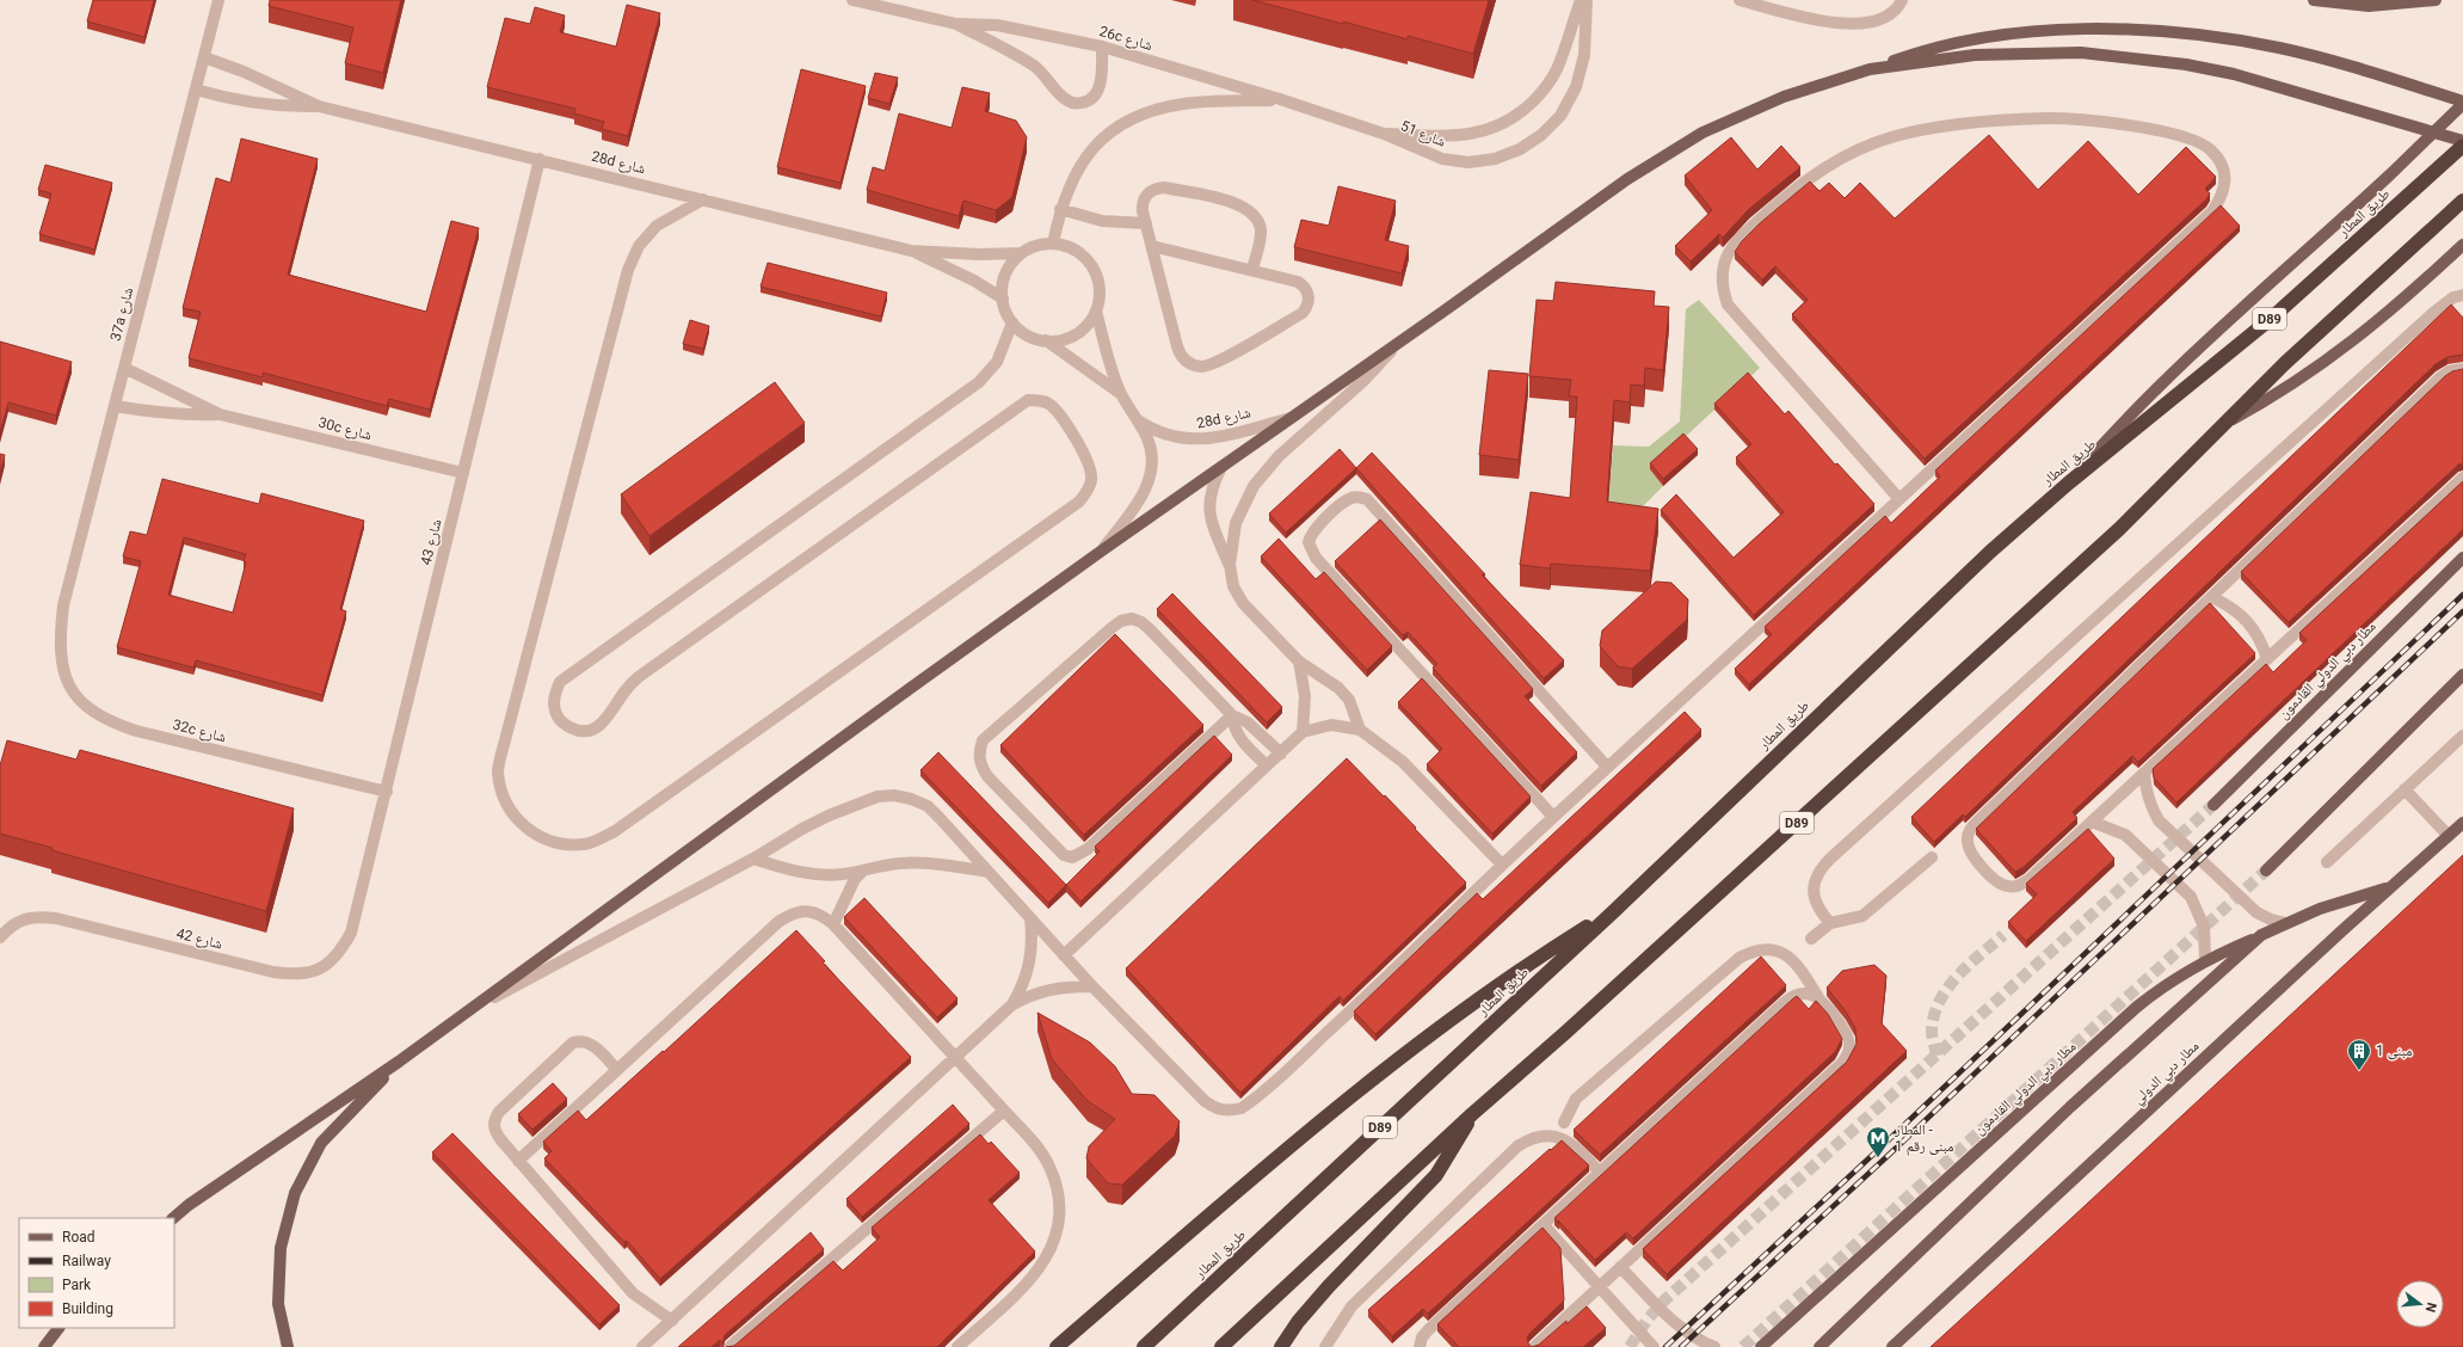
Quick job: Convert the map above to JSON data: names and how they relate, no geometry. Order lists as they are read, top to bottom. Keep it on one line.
{"streets":{"highway":["طريق المطار","D89"],"main road":["مطار دبي الدولي القادمون","مطار دبي الدولي"],"street":["26c شارع","شارع 51","28d شارع","37a شارع","30c شارع","شارع 43","32c شارع","شارع 42"]},"crossings":[["26c شارع","شارع 51"],["28d شارع","شارع 43"],["37a شارع","30c شارع"],["37a شارع","32c شارع"],["30c شارع","شارع 43"],["شارع 43","32c شارع"],["شارع 43","شارع 42"],["مطار دبي الدولي القادمون","مطار دبي الدولي"]],"places":{"building":["مبنى 1"],"metro station":["المطار - مبنى رقم 1"]},"legend":["Road","Railway","Park","Building"],"north":"right"}
